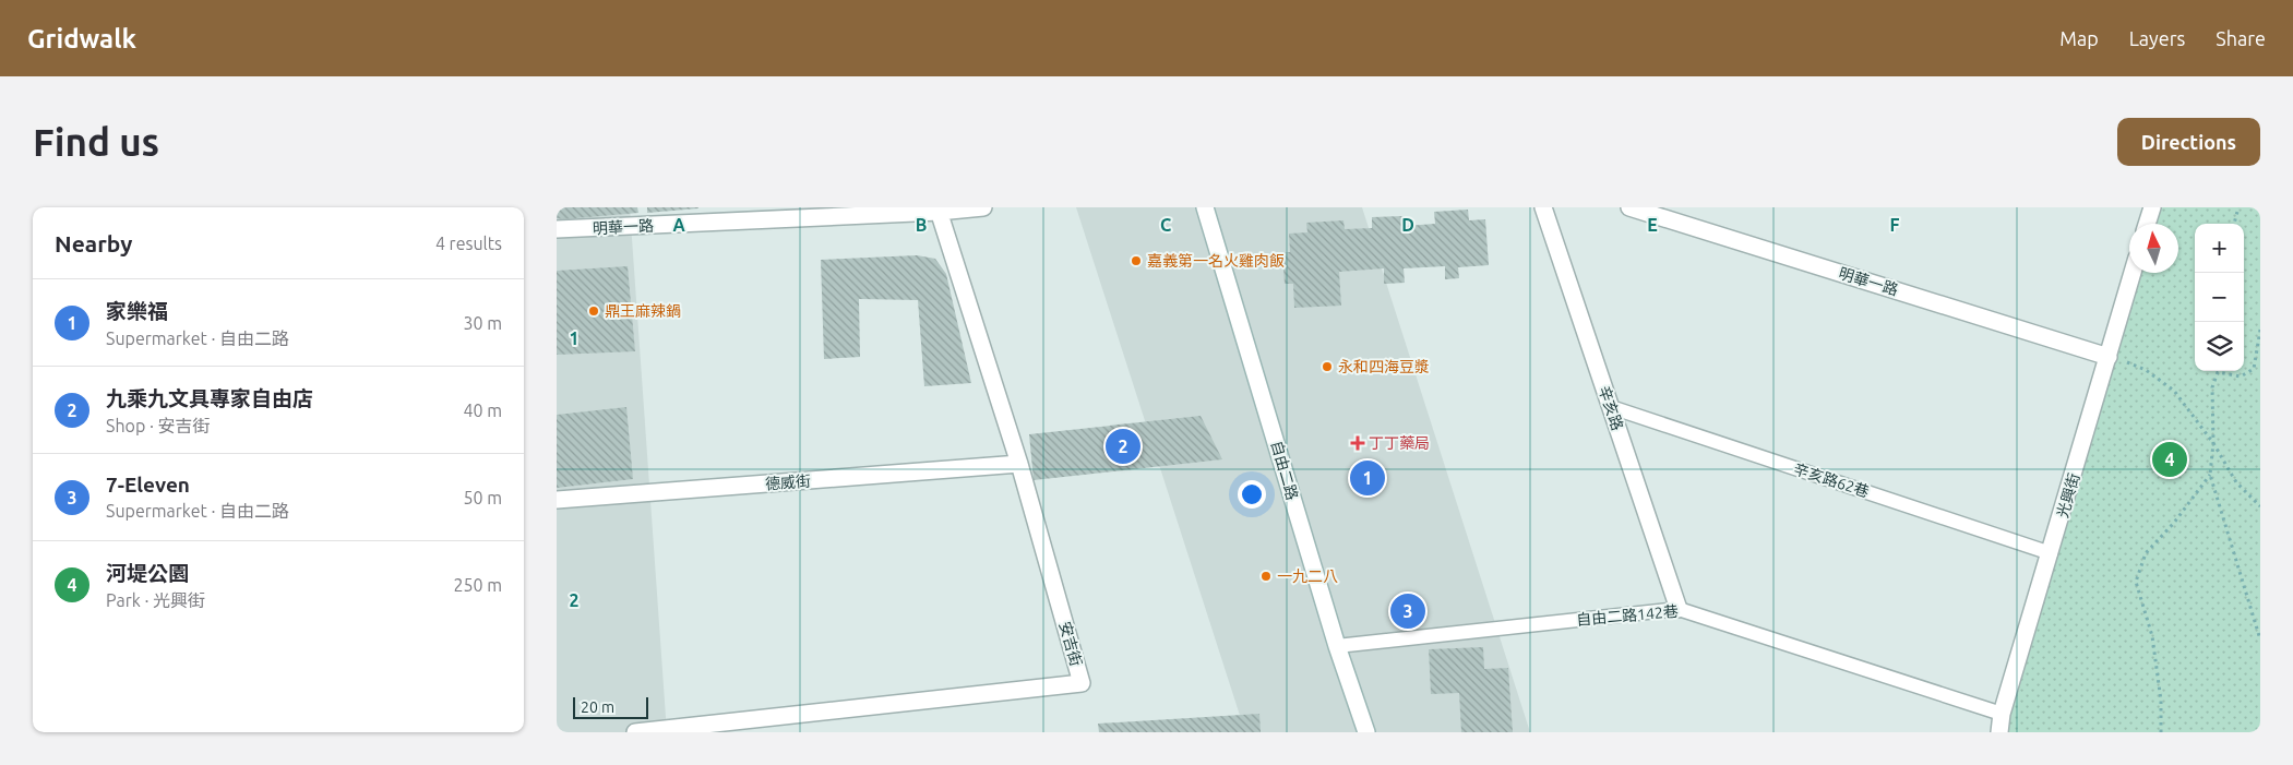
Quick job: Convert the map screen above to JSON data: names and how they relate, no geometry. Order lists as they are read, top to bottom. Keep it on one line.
{"streets":{"street":["明華一路","辛亥路","自由二路","德威街","光興街","安吉街"],"lane":["辛亥路62巷","自由二路142巷"]},"crossings":[["明華一路","光興街"],["明華一路","安吉街"],["辛亥路","辛亥路62巷"],["辛亥路","自由二路142巷"],["自由二路","自由二路142巷"],["辛亥路62巷","光興街"],["德威街","安吉街"],["光興街","自由二路142巷"]],"places":{"other":["嘉義第一名火雞肉飯","鼎王麻辣鍋","永和四海豆漿","一九二八"],"health":["丁丁藥局"]},"scale_bar":"20 m","north":"top","page":{"header":"Gridwalk","nav":["Map","Layers","Share"],"buttons":"Directions","title":"Find us","heading":["Nearby","4 results"],"map_buttons":["+","−"],"list":[{"mark":"1","name":"家樂福","note":"Supermarket · 自由二路","value":"30 m"},{"mark":"2","name":"九乘九文具專家自由店","note":"Shop · 安吉街","value":"40 m"},{"mark":"3","name":"7-Eleven","note":"Supermarket · 自由二路","value":"50 m"},{"mark":"4","name":"河堤公園","note":"Park · 光興街","value":"250 m"}],"pins":["2","4","1","3"],"scale":"20 m"},"grid":{"columns":["A","B","C","D","E","F"],"rows":["1","2"]}}
